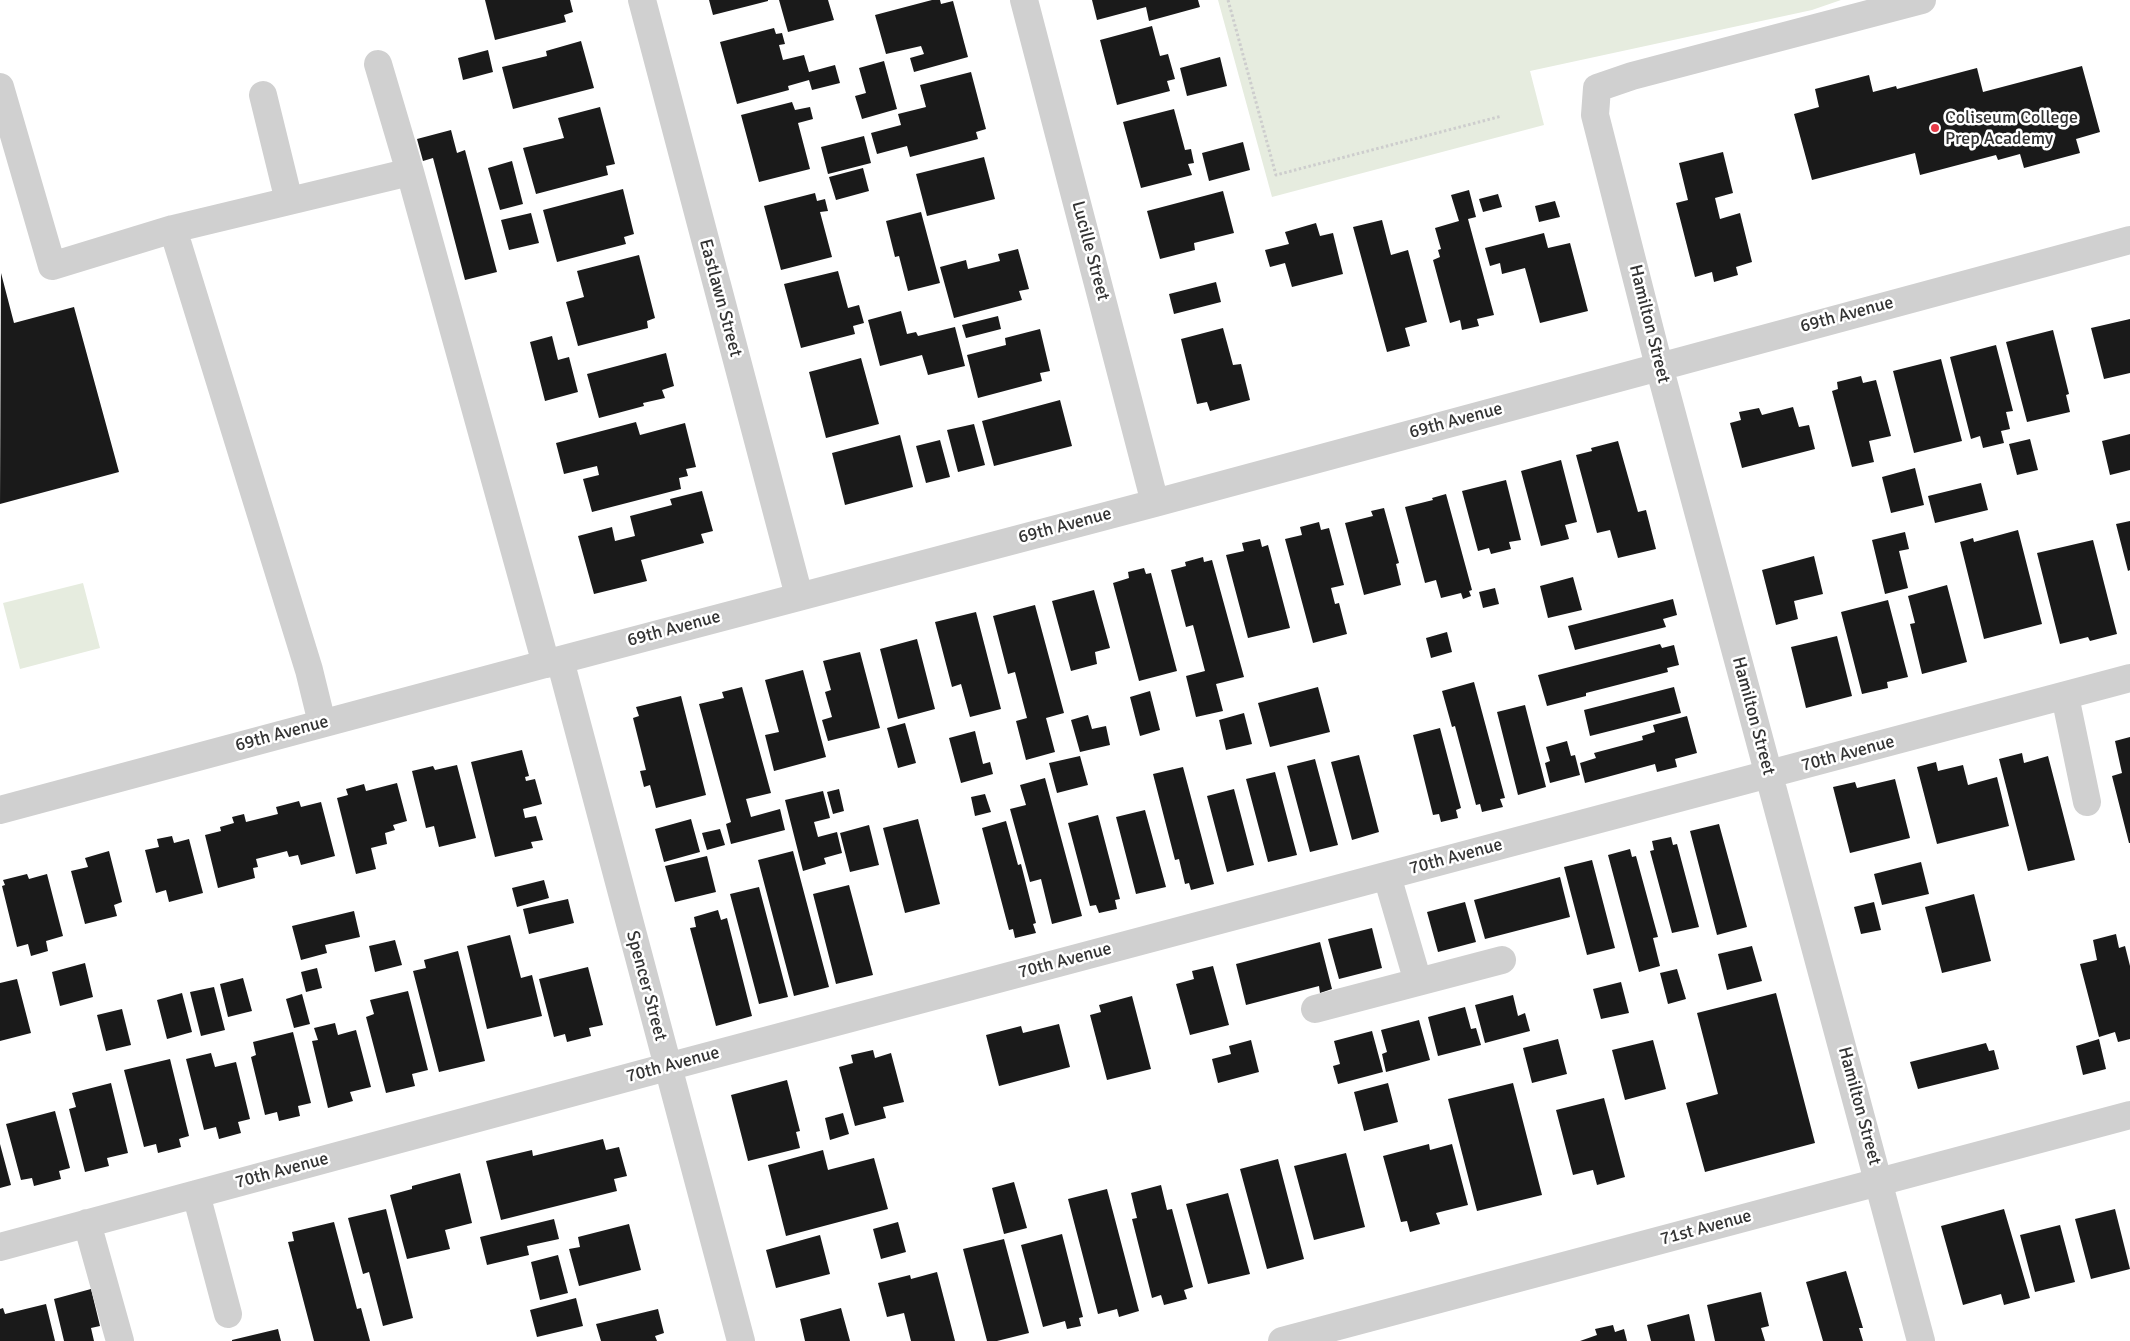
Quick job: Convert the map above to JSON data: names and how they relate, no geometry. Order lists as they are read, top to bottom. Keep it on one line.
{"streets":{"street":["Lucille Street","Eastlawn Street","69th Avenue","Hamilton Street","70th Avenue","Spencer Street","71st Avenue"]},"crossings":[["Lucille Street","69th Avenue"],["Eastlawn Street","69th Avenue"],["69th Avenue","Hamilton Street"],["69th Avenue","Spencer Street"],["Hamilton Street","70th Avenue"],["Hamilton Street","71st Avenue"],["70th Avenue","Spencer Street"]],"places":["Coliseum College Prep Academy"]}
